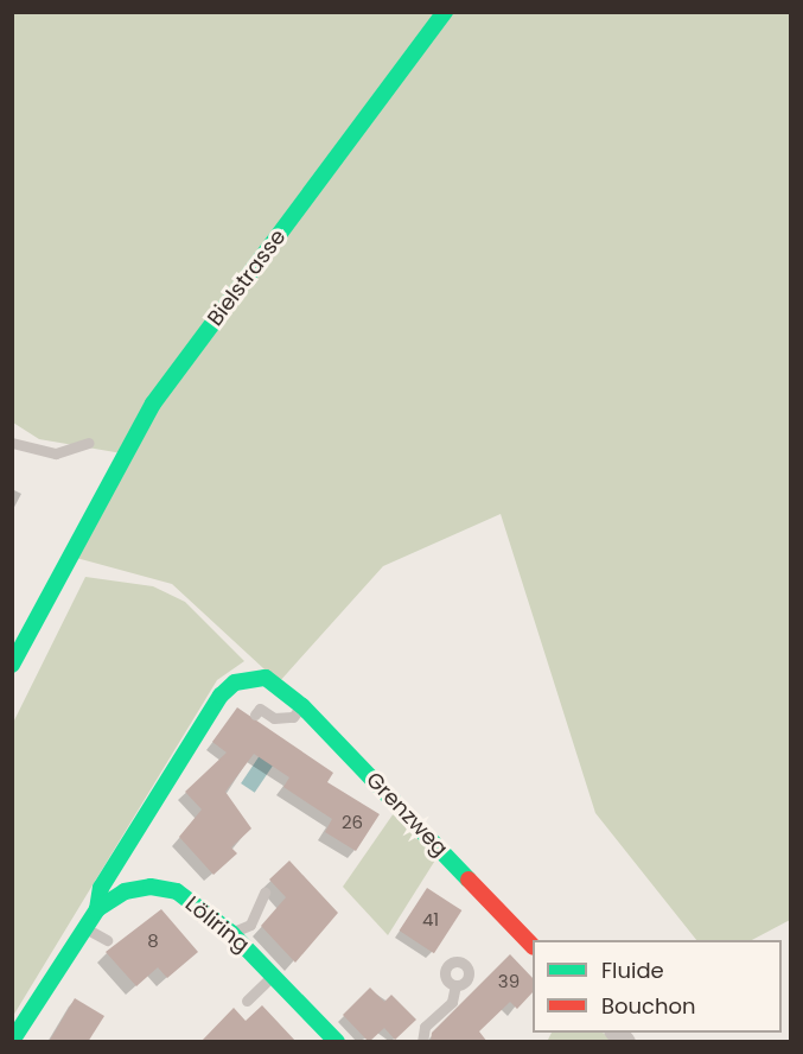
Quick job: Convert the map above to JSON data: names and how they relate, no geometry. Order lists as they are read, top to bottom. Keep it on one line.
{"streets":{"street":["Bielstrasse","Grenzweg","Löliring"]},"crossings":[["Grenzweg","Löliring"]],"house_numbers":["26","41","8","39"],"legend":["Fluide","Bouchon"]}
